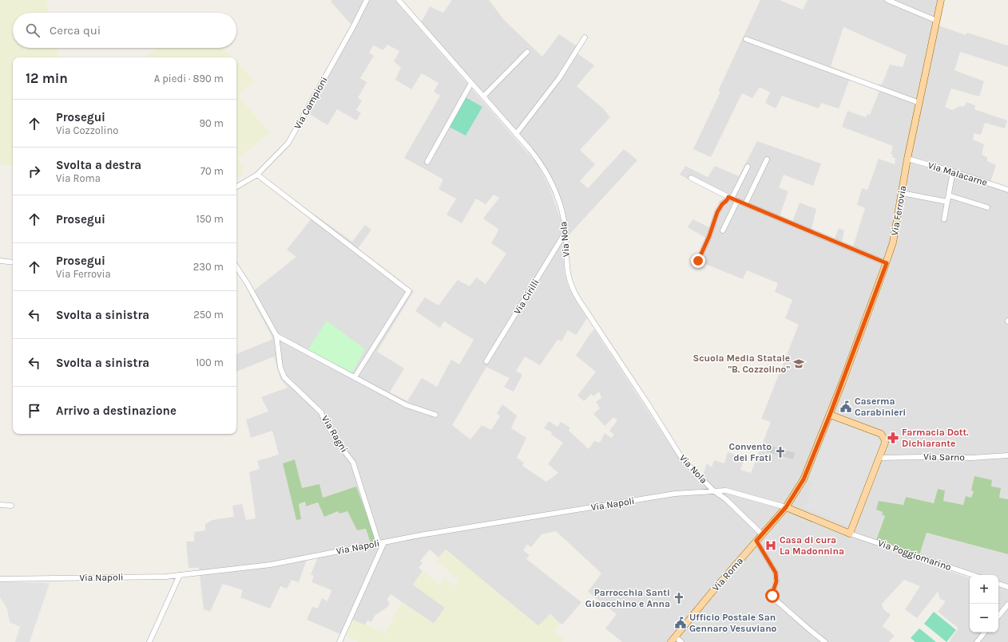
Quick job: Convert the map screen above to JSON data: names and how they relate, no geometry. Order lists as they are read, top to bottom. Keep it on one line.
{"streets":{"main road":["Via Ferrovia","Via Roma"],"street":["Via Campioni","Via Malacarne","Via Nola","Via Cirilli","Via Ragni","Via Sarno","Via Napoli","Via Poggiomarino"]},"crossings":[["Via Malacarne","Via Ferrovia"],["Via Ferrovia","Via Napoli"],["Via Ferrovia","Via Roma"],["Via Nola","Via Cirilli"],["Via Nola","Via Napoli"],["Via Nola","Via Roma"],["Via Ragni","Via Napoli"],["Via Napoli","Via Roma"]],"places":{"school or university":["Scuola Media Statale \"B. Cozzolino\""],"public building":["Caserma Carabinieri","Ufficio Postale San Gennaro Vesuviano"],"pharmacy":["Farmacia Dott. Dichiarante"],"church":["Convento dei Frati","Parrocchia Santi Gioacchino e Anna"],"hospital":["Casa di cura La Madonnina"]},"page":{"search":"Cerca qui","heading":["12 min","A piedi · 890 m"],"list":[["Prosegui","Via Cozzolino","90 m"],["Svolta a destra","Via Roma","70 m"],["Prosegui","150 m"],["Prosegui","Via Ferrovia","230 m"],["Svolta a sinistra","250 m"],["Svolta a sinistra","100 m"],"Arrivo a destinazione"],"map_buttons":["+","−"]}}
